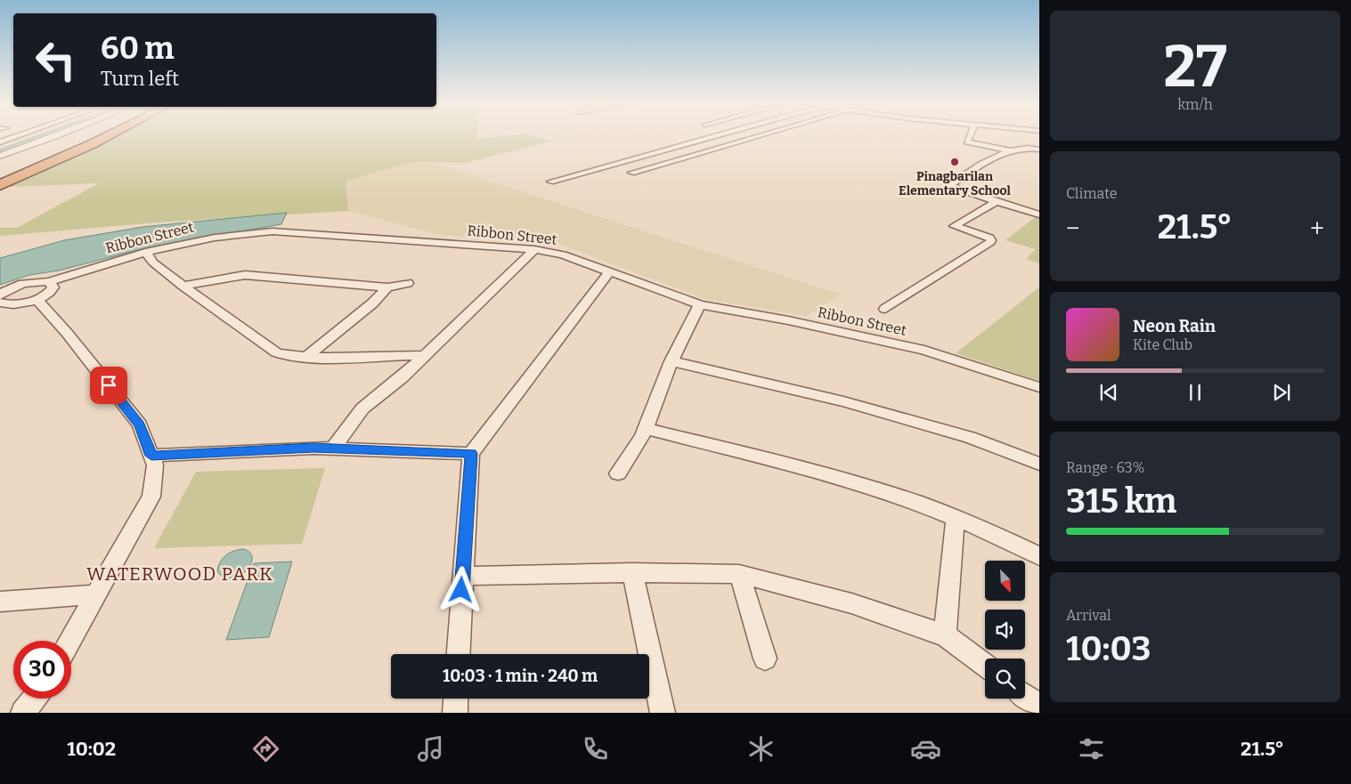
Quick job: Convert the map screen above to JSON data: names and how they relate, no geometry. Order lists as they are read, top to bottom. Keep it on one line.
{"streets":{"street":["Ribbon Street"]},"districts":["WATERWOOD PARK"],"places":["Pinagbarilan Elementary School"],"north":"bottom right","page":{"tile":[["27","km/h"],"Climate",["Range · 63%","315 km"],["Arrival","10:03"]],"turn":["60 m","Turn left"],"heat":["−","21.5°","+"],"song":["Neon Rain","Kite Club"],"limit":"30","trip":"10:03 · 1 min · 240 m","tabs":["10:02","21.5°"]}}
